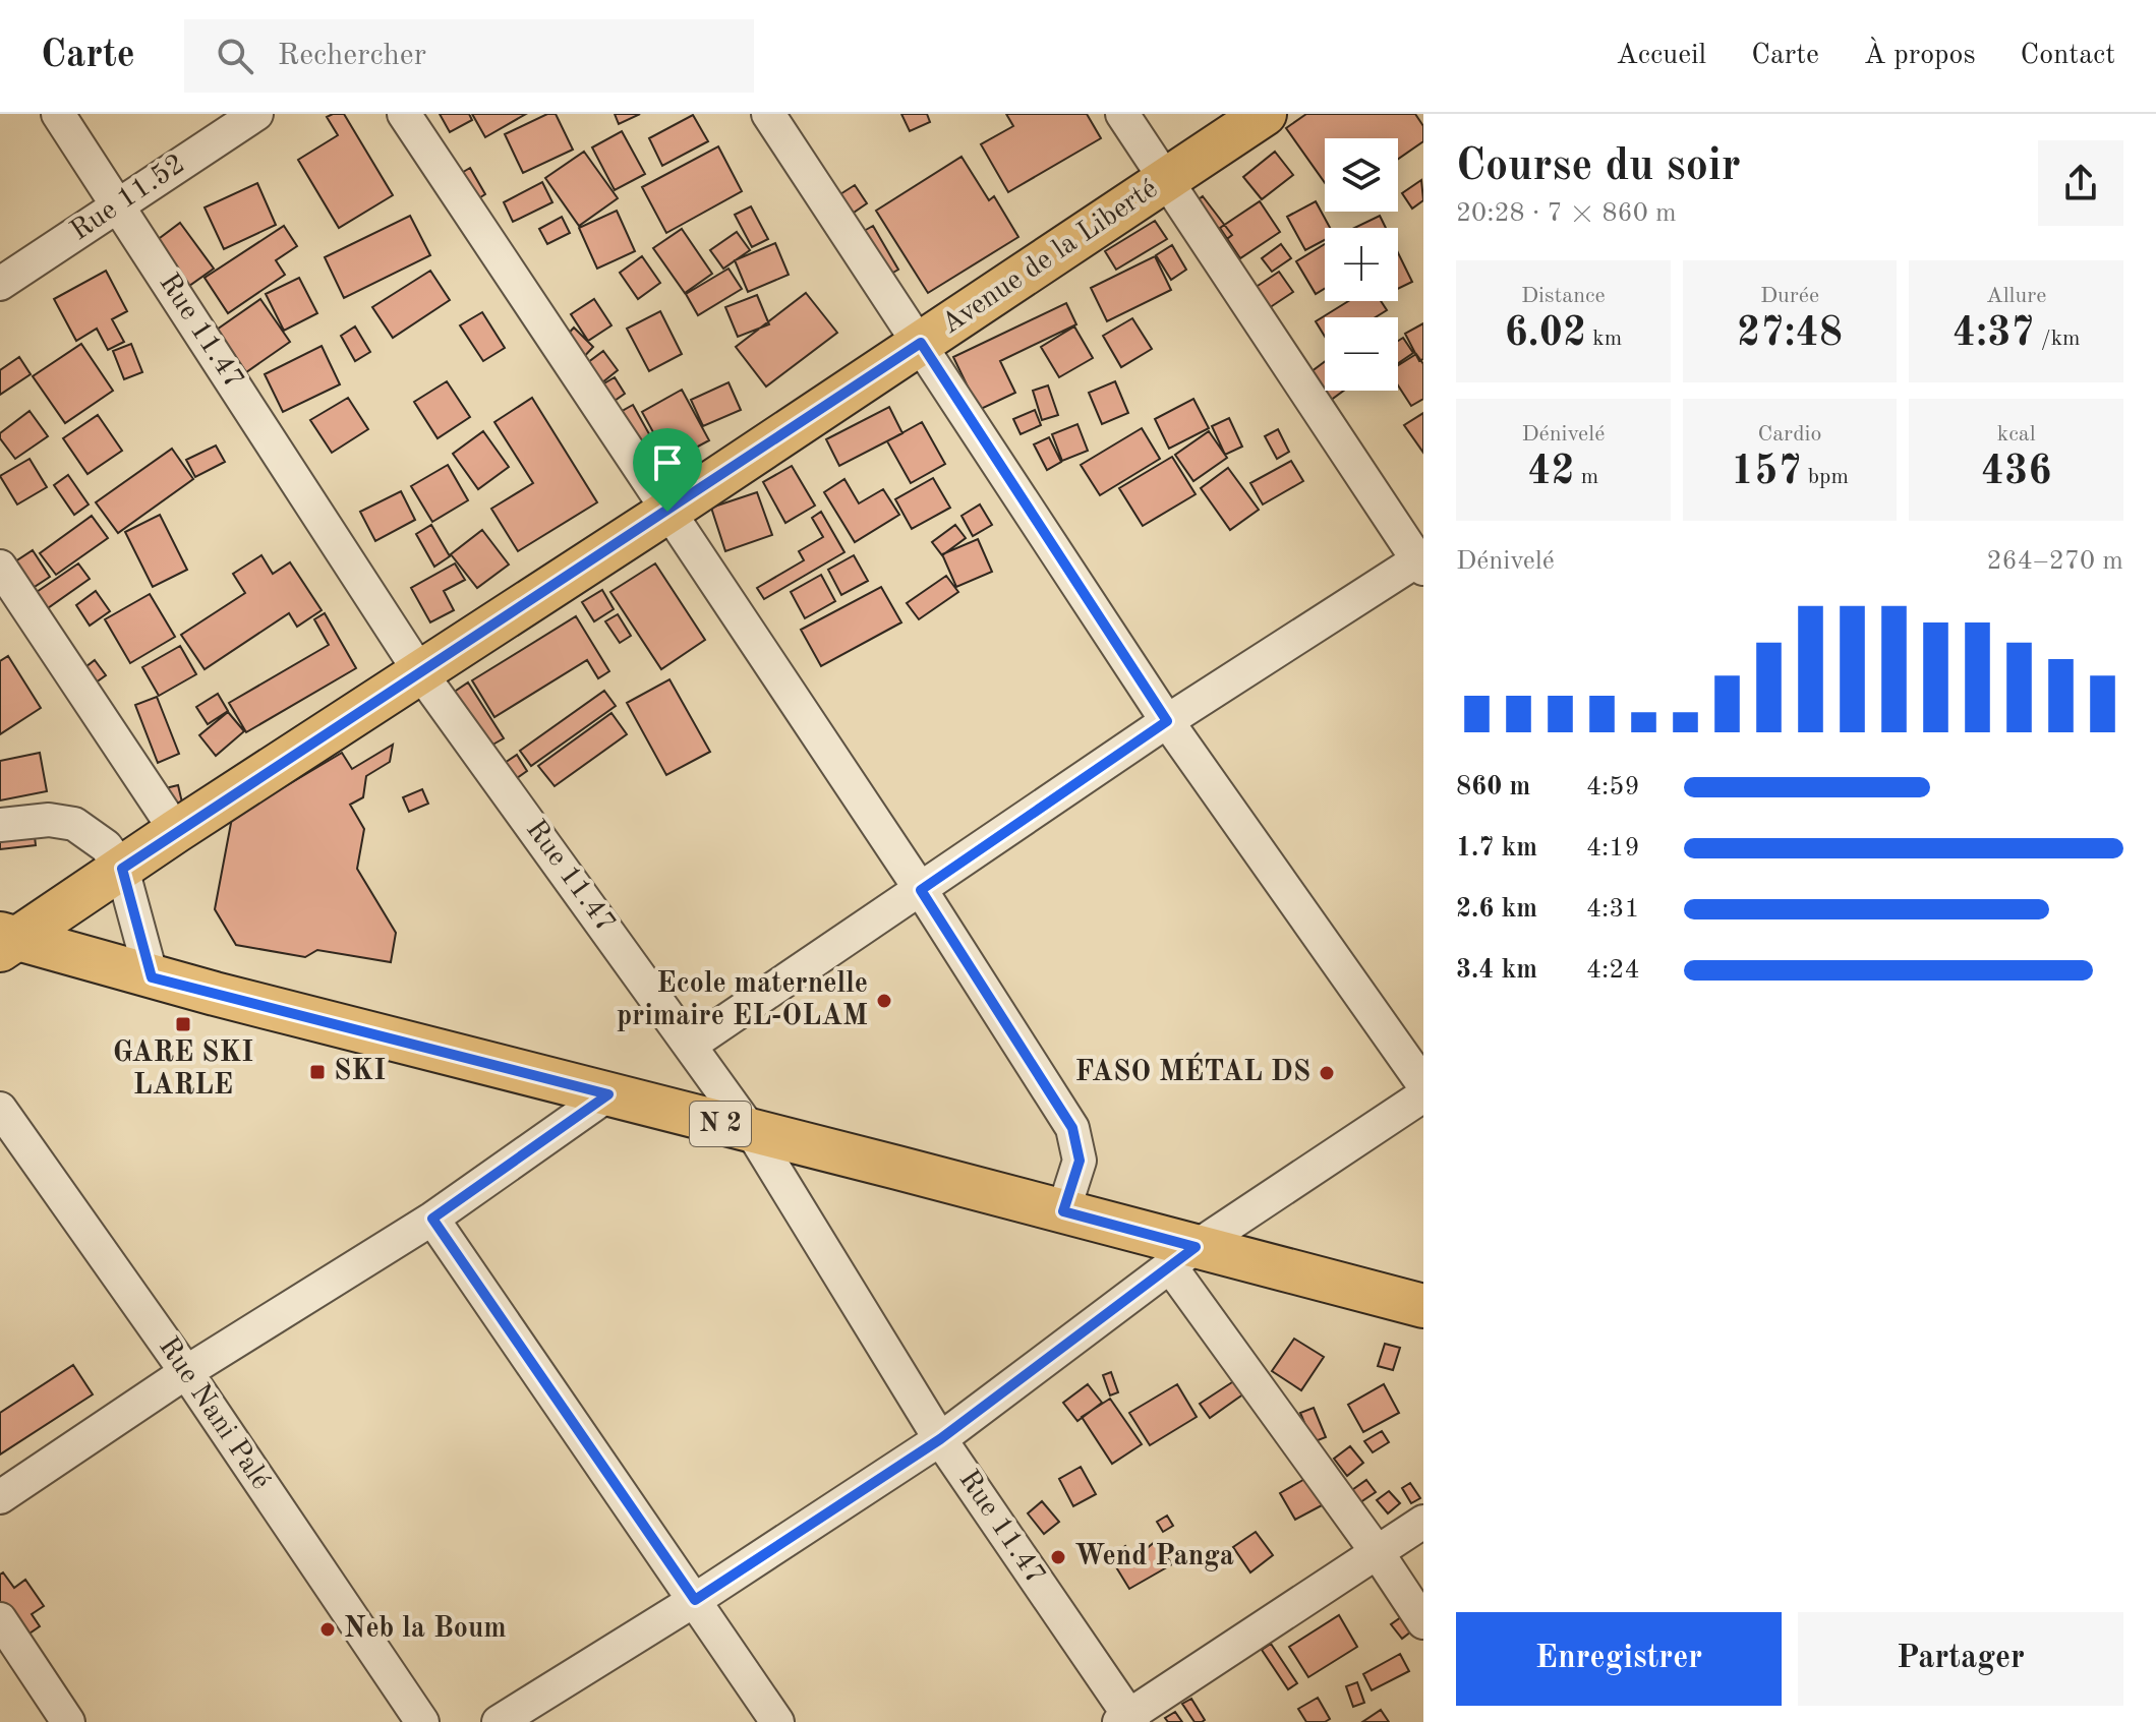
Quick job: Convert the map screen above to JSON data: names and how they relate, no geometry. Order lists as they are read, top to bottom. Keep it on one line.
{"streets":{"main road":["Avenue de la Liberté","N 2"],"street":["Rue 11.52","Rue 11.47","Rue Nani Palé"]},"crossings":[["Rue 11.52","Rue 11.47"],["Avenue de la Liberté","Rue 11.47"],["Avenue de la Liberté","N 2"],["Rue 11.47","N 2"]],"places":{"other":["Ecole maternelle primaire EL-OLAM","FASO MÉTAL DS","Wend Panga","Neb la Boum"],"transit":["GARE SKI LARLE","SKI"]},"page":{"header":"Carte","search":"Rechercher","nav":["Accueil","Carte","À propos","Contact"],"heading":["Course du soir","20:28 · 7 × 860 m"],"map_buttons":["+","−"],"stats":[["Distance","6.02 km"],["Durée","27:48"],["Allure","4:37 /km"],["Dénivelé","42 m"],["Cardio","157 bpm"],["kcal","436"]],"chart":["Dénivelé","264–270 m"],"list":[{"name":"860 m","note":"4:59"},{"name":"1.7 km","note":"4:19"},{"name":"2.6 km","note":"4:31"},{"name":"3.4 km","note":"4:24"}],"buttons":["Enregistrer","Partager"]}}
